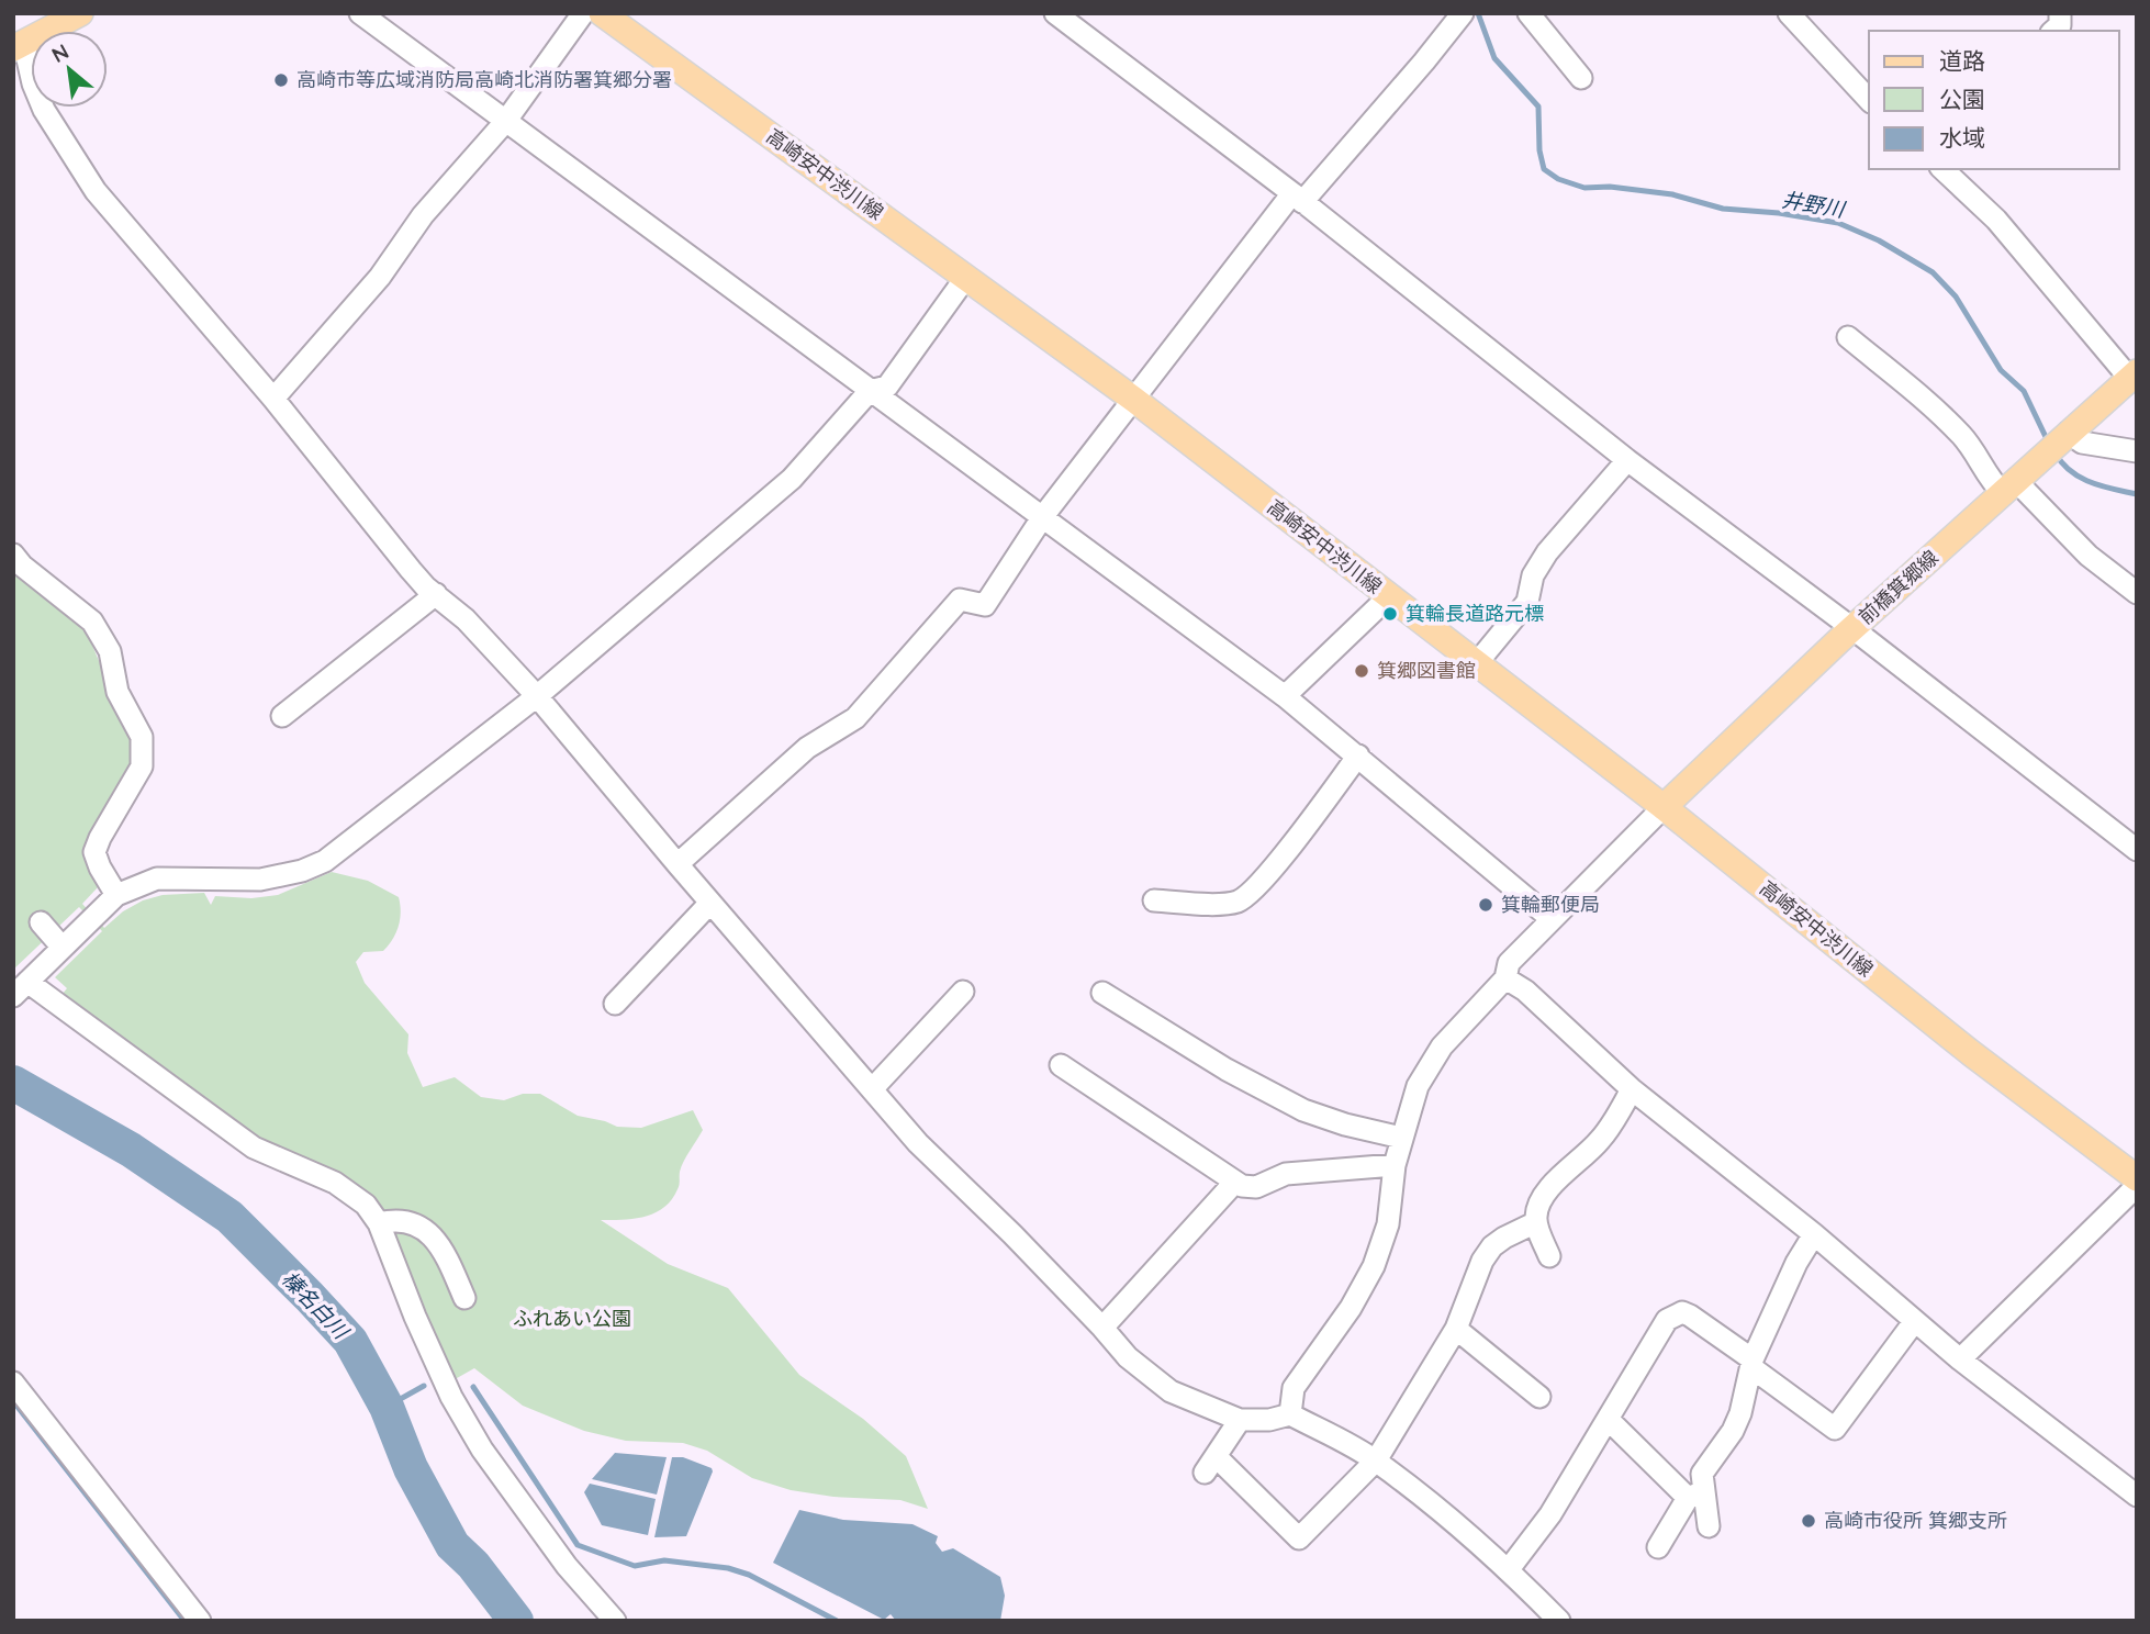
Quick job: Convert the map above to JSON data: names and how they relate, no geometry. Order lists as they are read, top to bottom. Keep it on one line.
{"streets":{"main road":["高崎安中渋川線","前橋箕郷線"]},"crossings":[["高崎安中渋川線","前橋箕郷線"]],"water":["井野川","榛名白川"],"parks":["ふれあい公園"],"places":["高崎市等広域消防局高崎北消防署箕郷分署","箕輪長道路元標","箕郷図書館","箕輪郵便局","高崎市役所 箕郷支所"],"legend":["道路","公園","水域"],"north":"top left"}
